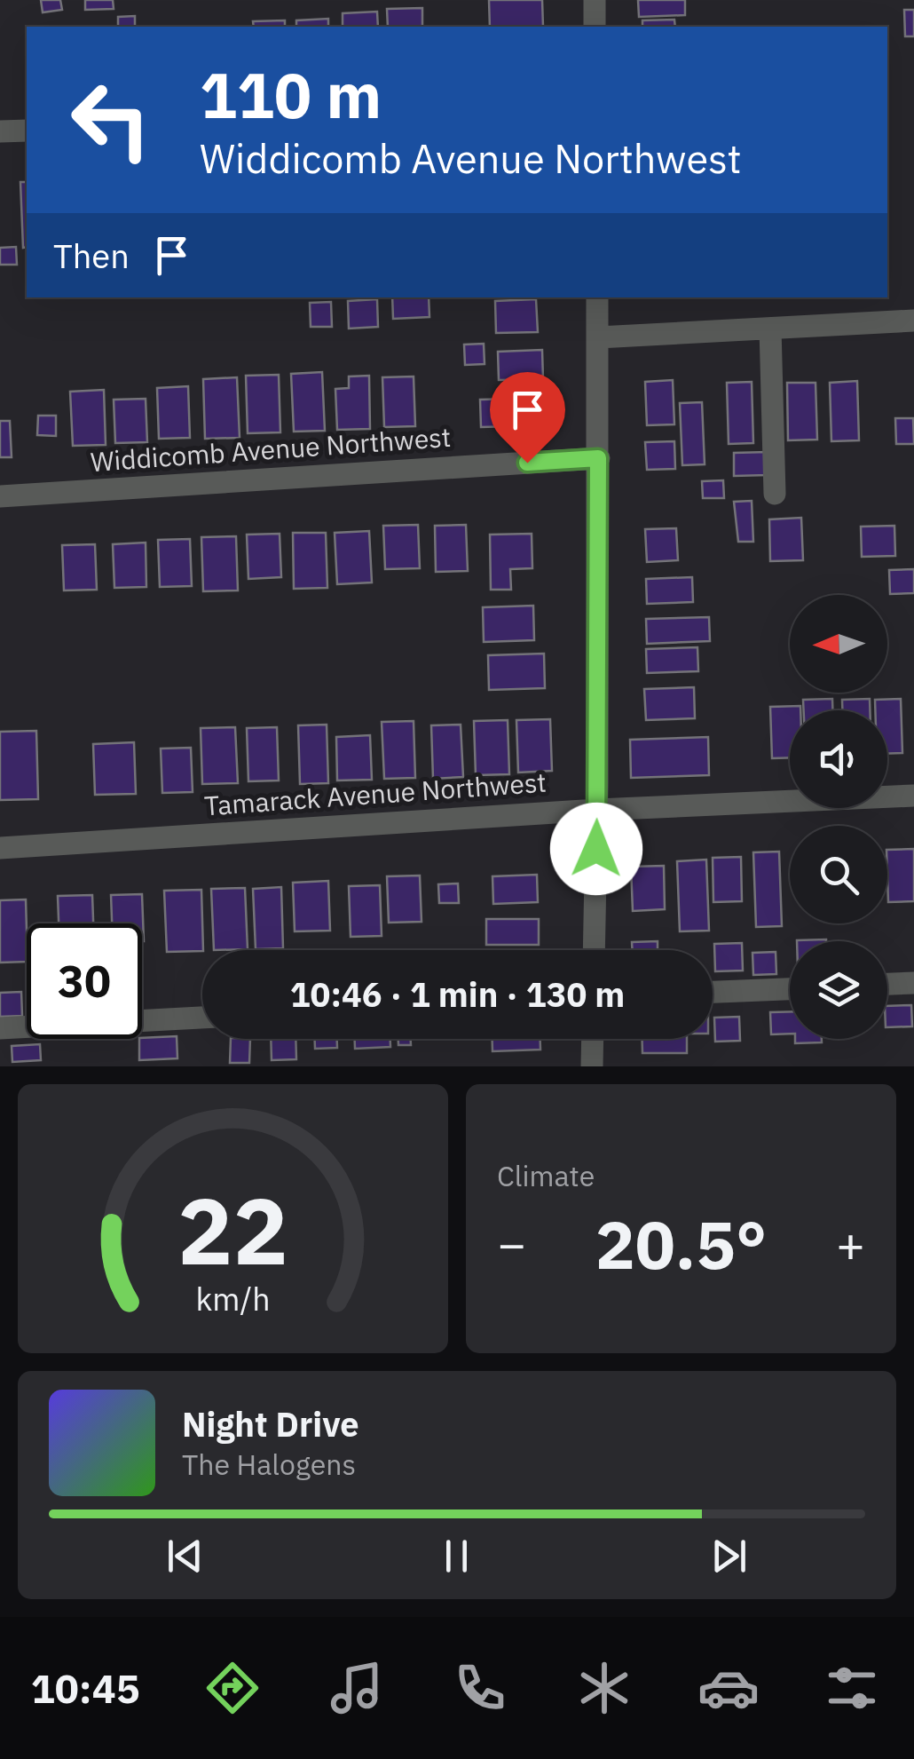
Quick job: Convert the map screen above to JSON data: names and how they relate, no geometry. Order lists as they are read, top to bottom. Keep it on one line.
{"streets":{"street":["Widdicomb Avenue Northwest","Tamarack Avenue Northwest"]},"north":"left","page":{"turn":["110 m","Widdicomb Avenue Northwest"],"then":"Then","limit":"30","trip":"10:46 · 1 min · 130 m","tile":"Climate","heat":["−","20.5°","+"],"song":["Night Drive","The Halogens"],"tabs":"10:45","gauge":["22","km/h"]}}
